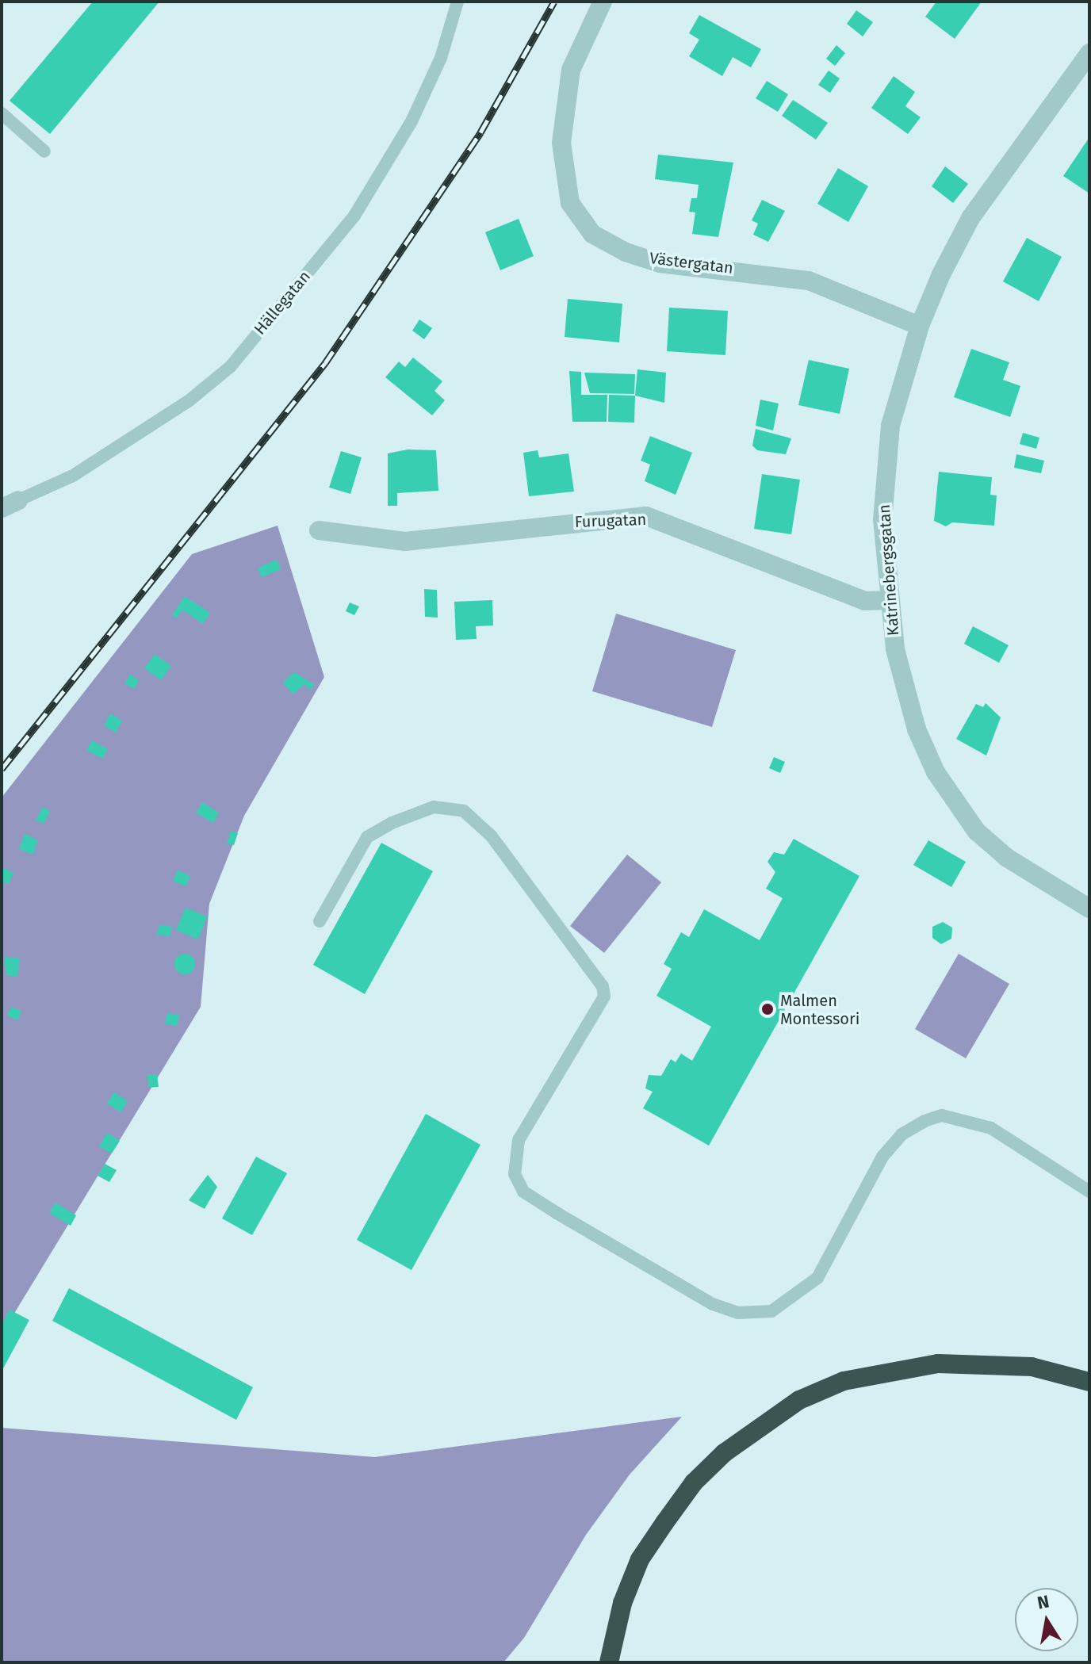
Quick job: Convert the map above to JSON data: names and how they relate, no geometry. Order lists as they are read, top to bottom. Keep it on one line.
{"streets":{"street":["Västergatan","Furugatan","Katrinebergsgatan"],"lane":["Hällegatan"]},"crossings":[["Västergatan","Katrinebergsgatan"],["Furugatan","Katrinebergsgatan"]],"places":["Malmen Montessori"],"north":"top"}
